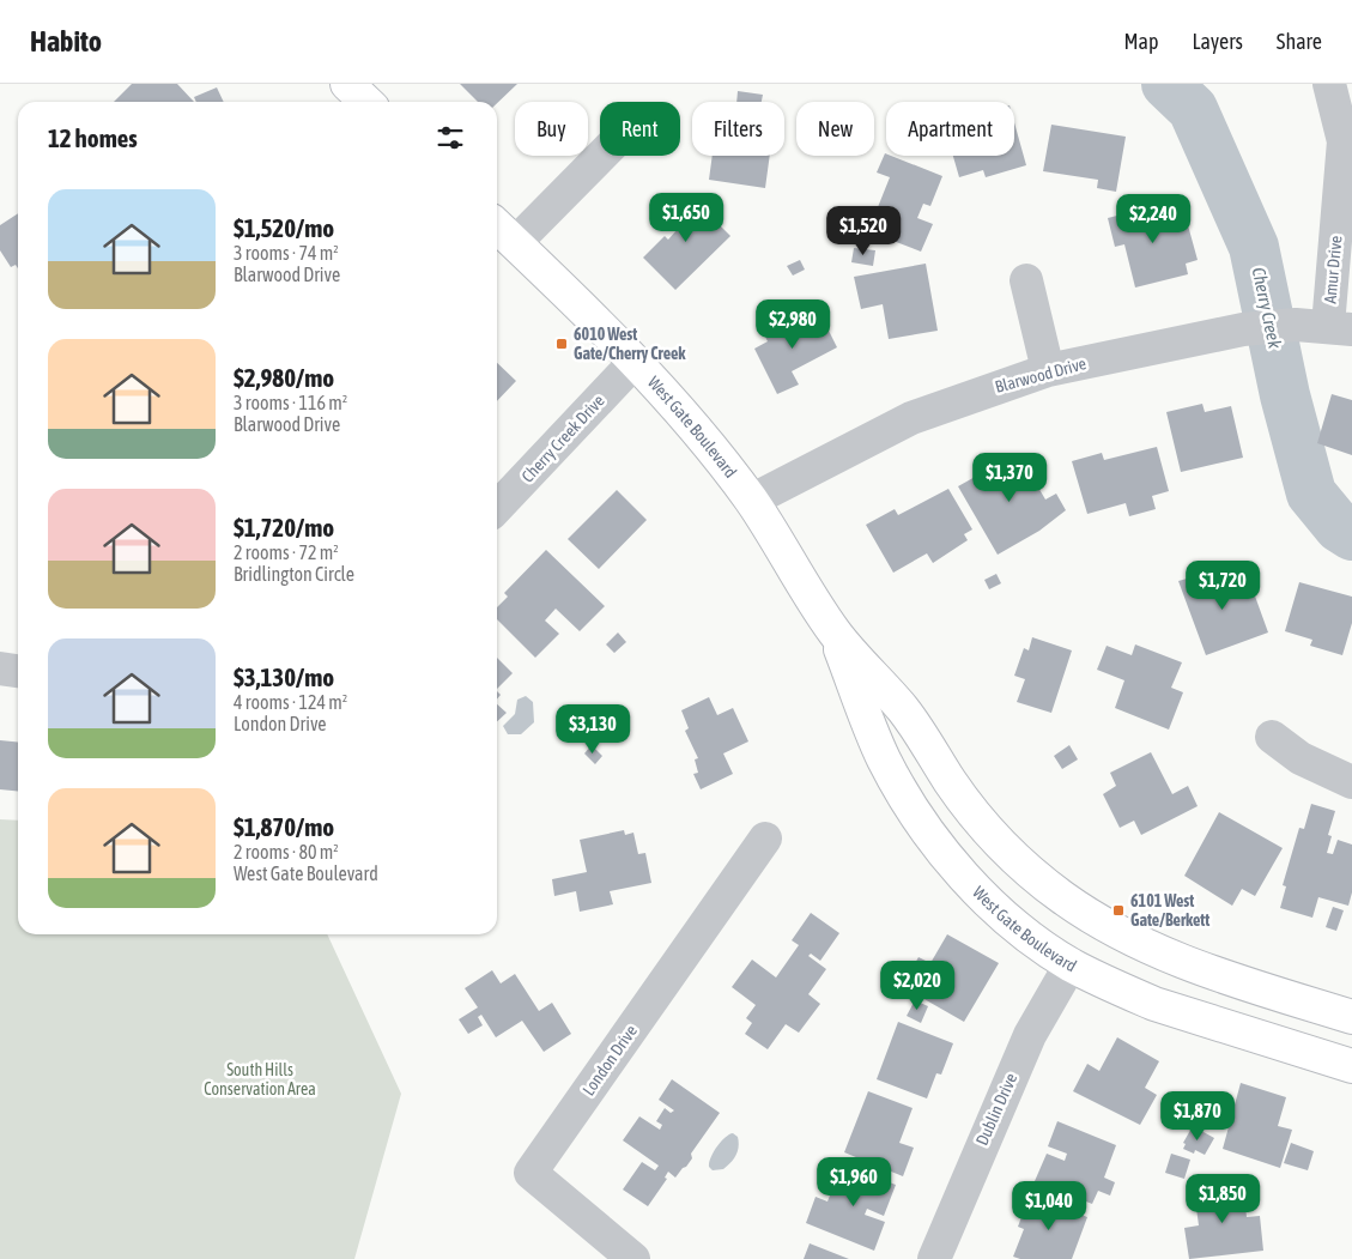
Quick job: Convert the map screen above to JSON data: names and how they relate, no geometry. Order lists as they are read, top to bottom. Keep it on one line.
{"streets":{"main road":["West Gate Boulevard"],"street":["Amur Drive","Blarwood Drive","Cherry Creek Drive","London Drive","Dublin Drive"]},"crossings":[["Amur Drive","Blarwood Drive"],["Blarwood Drive","West Gate Boulevard"],["West Gate Boulevard","Cherry Creek Drive"],["West Gate Boulevard","Dublin Drive"]],"water":["Cherry Creek"],"parks":["South Hills Conservation Area"],"places":{"transit":["6010 West Gate/Cherry Creek","6101 West Gate/Berkett"]},"page":{"header":"Habito","nav":["Map","Layers","Share"],"chip":["Buy","Rent","Filters","New","Apartment"],"heading":"12 homes","list":[{"name":"$1,520/mo","note":"3 rooms · 74 m² · Blarwood Drive"},{"name":"$2,980/mo","note":"3 rooms · 116 m² · Blarwood Drive"},{"name":"$1,720/mo","note":"2 rooms · 72 m² · Bridlington Circle"},{"name":"$3,130/mo","note":"4 rooms · 124 m² · London Drive"},{"name":"$1,870/mo","note":"2 rooms · 80 m² · West Gate Boulevard"}],"price":["$1,650","$2,240","$1,520","$2,980","$1,370","$1,720","$3,130","$2,020","$1,870","$1,960","$1,850","$1,040"]}}
